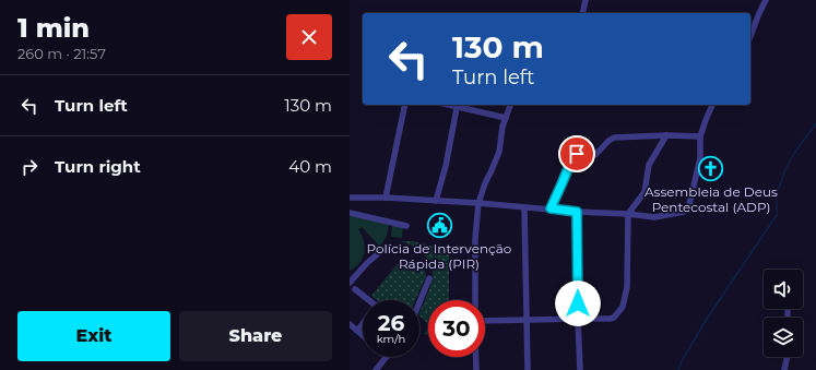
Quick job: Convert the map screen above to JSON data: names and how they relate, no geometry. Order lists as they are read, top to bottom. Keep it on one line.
{"places":{"church":["Assembleia de Deus Pentecostal (ADP)"],"public building":["Polícia de Intervenção Rápida (PIR)"]},"page":{"heading":["1 min","260 m · 21:57"],"turn":["130 m","Turn left"],"list":[{"name":"Turn left","value":"130 m"},{"name":"Turn right","value":"40 m"}],"speed":"26 km/h","limit":"30","buttons":["Exit","Share"]}}
